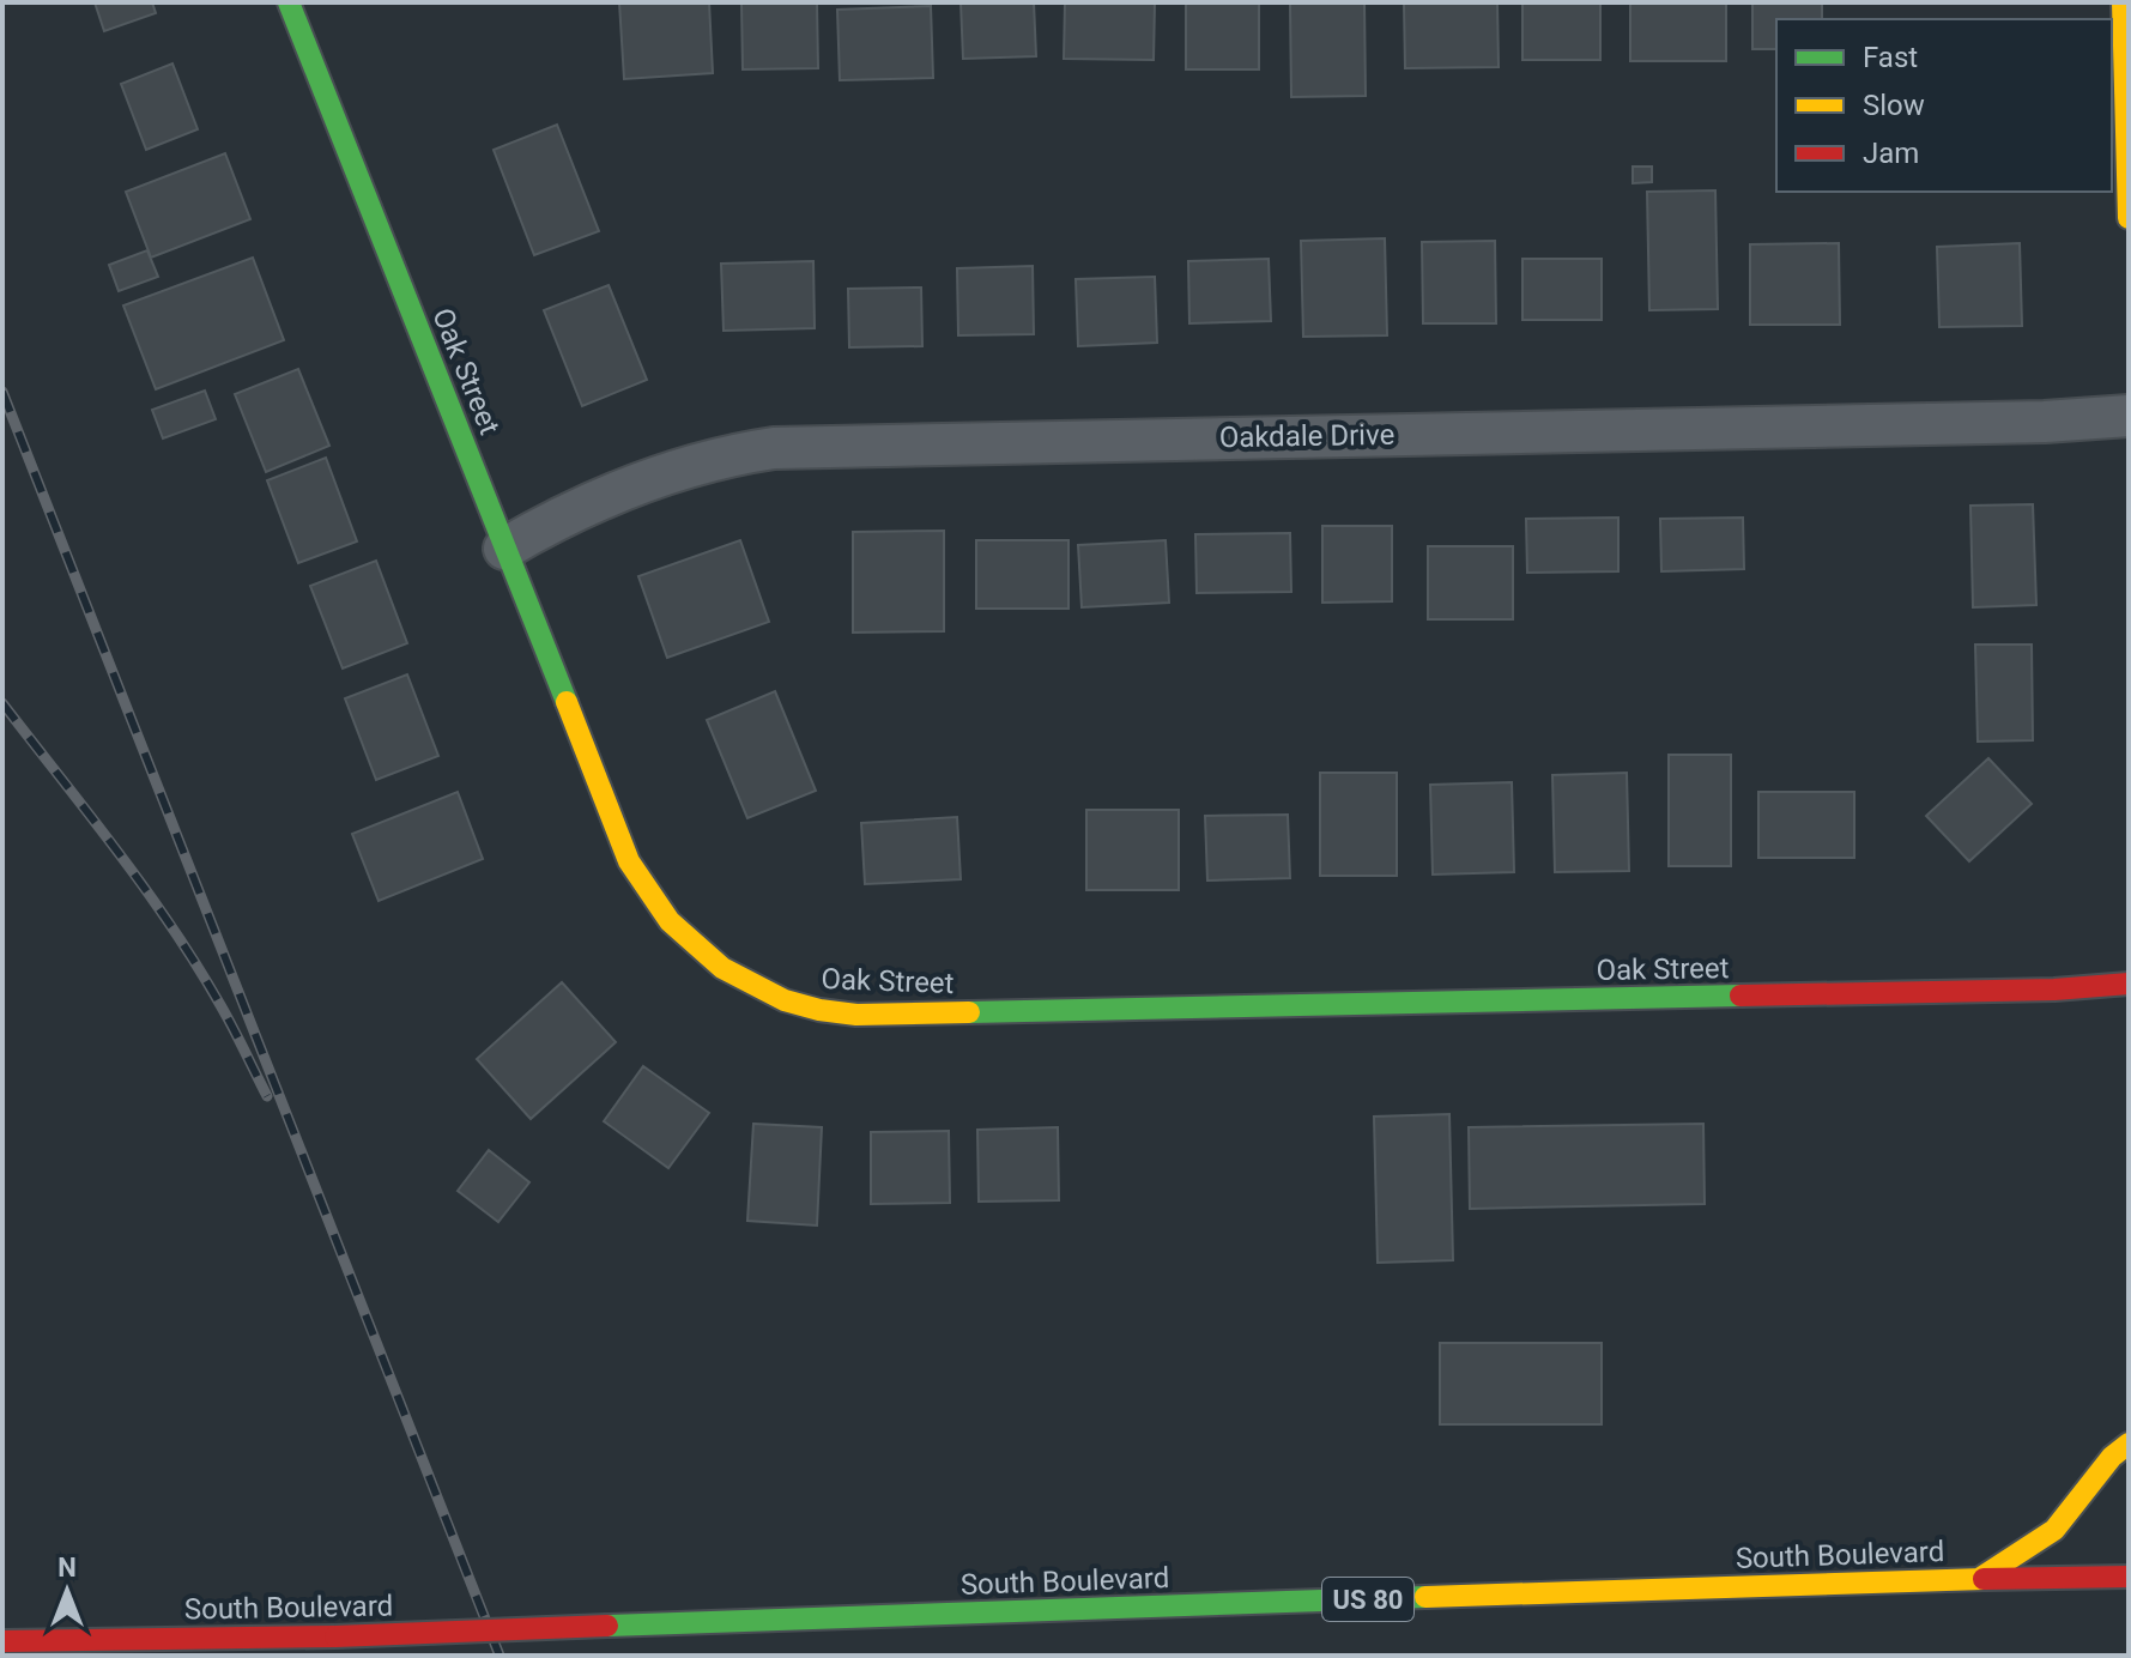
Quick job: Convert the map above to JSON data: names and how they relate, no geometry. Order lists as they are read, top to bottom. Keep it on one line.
{"streets":{"main road":["Oak Street","South Boulevard","US 80"],"street":["Oakdale Drive"]},"crossings":[["Oak Street","Oakdale Drive"]],"legend":["Fast","Slow","Jam"],"north":"top"}
